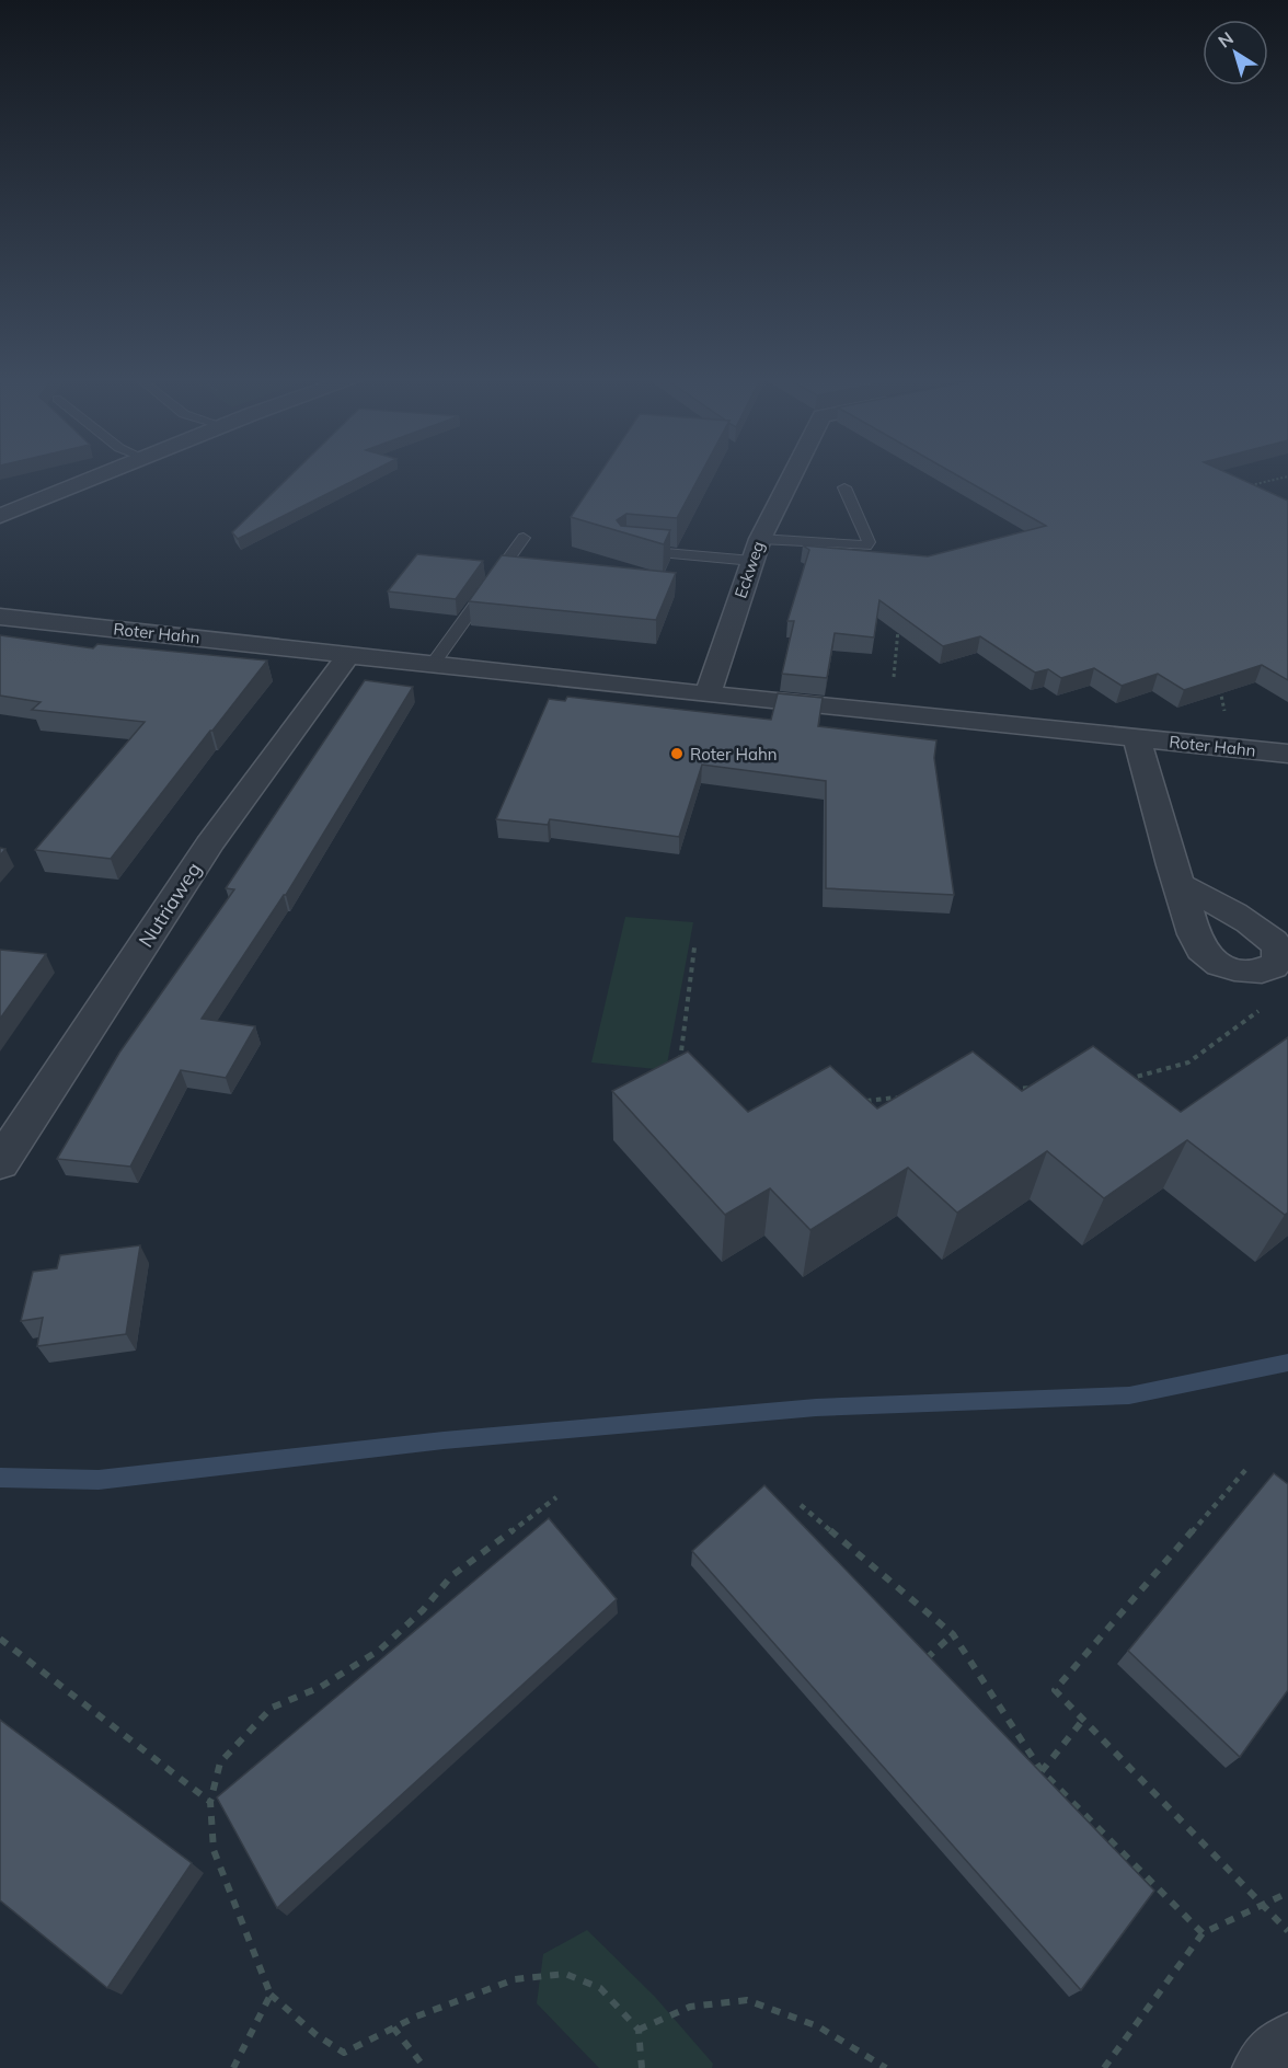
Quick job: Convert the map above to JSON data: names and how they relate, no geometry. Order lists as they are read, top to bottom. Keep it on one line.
{"streets":{"street":["Eckweg","Roter Hahn","Nutriaweg"]},"crossings":[["Eckweg","Roter Hahn"],["Roter Hahn","Nutriaweg"]],"places":["Roter Hahn"],"north":"top left"}
